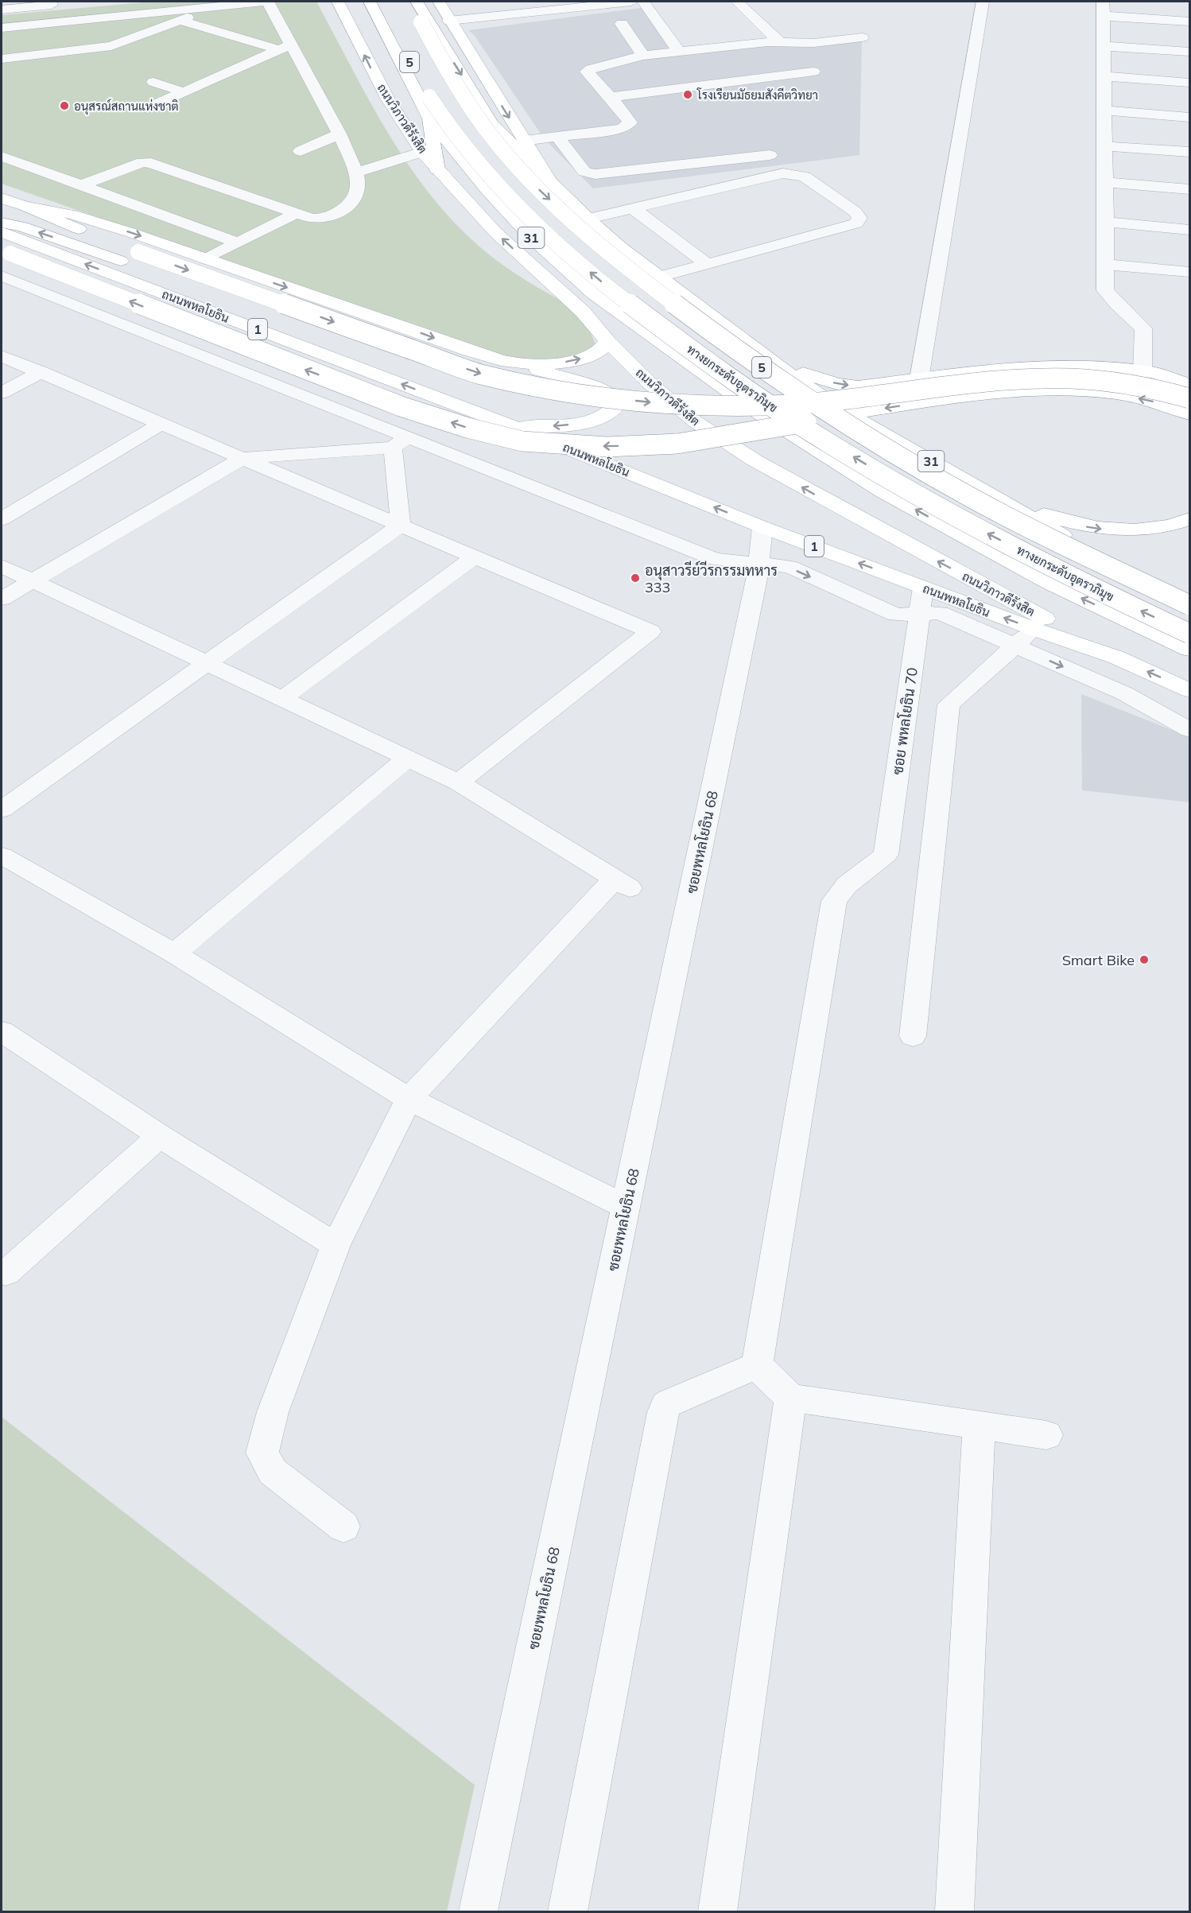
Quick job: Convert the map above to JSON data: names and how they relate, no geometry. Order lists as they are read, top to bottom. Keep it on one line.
{"streets":{"main road":["5","ถนนวิภาวดีรังสิต","31","ถนนพหลโยธิน","1","ทางยกระดับอุตราภิมุข"],"street":["ซอย พหลโยธิน 70","ซอยพหลโยธิน 68"]},"crossings":[["5","ถนนวิภาวดีรังสิต"],["5","31"],["5","ทางยกระดับอุตราภิมุข"],["ถนนวิภาวดีรังสิต","ถนนพหลโยธิน"],["ถนนพหลโยธิน","ซอย พหลโยธิน 70"],["ถนนพหลโยธิน","ซอยพหลโยธิน 68"]],"places":["โรงเรียนมัธยมสังคีตวิทยา","อนุสรณ์สถานแห่งชาติ","อนุสาวรีย์วีรกรรมทหาร 333","Smart Bike"]}
